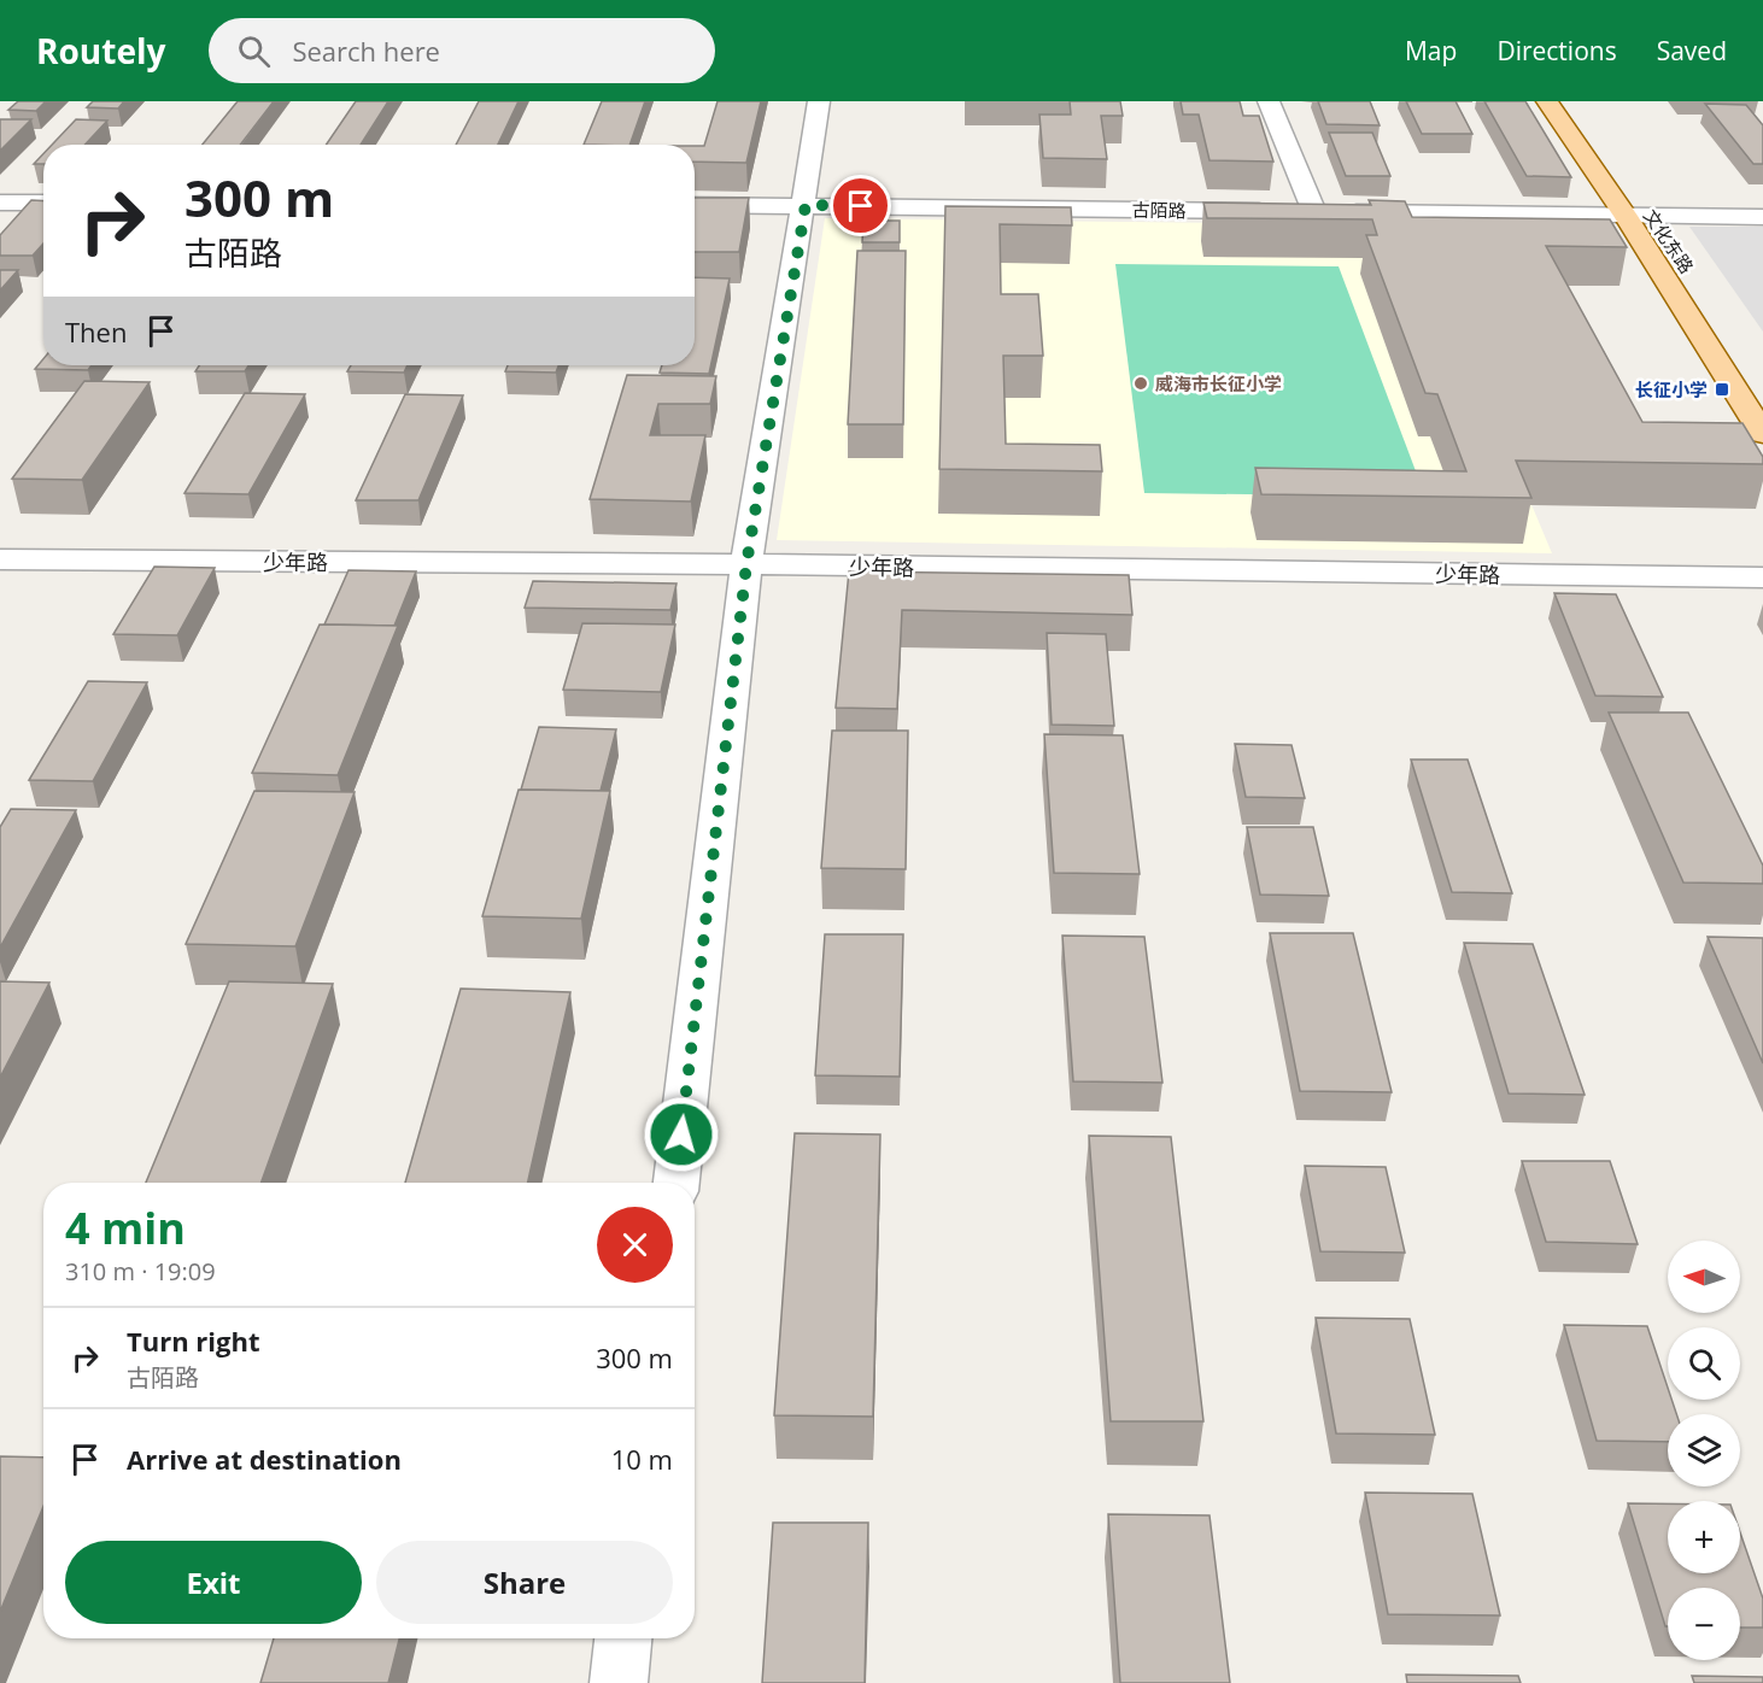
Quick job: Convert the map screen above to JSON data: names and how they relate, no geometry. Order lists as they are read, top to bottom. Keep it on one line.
{"streets":{"main road":["文化东路"],"street":["古陌路","少年路"]},"crossings":[["古陌路","文化东路"]],"places":{"other":["威海市长征小学"],"transit":["长征小学"]},"north":"left","page":{"header":"Routely","search":"Search here","nav":["Map","Directions","Saved"],"turn":["300 m","古陌路"],"then":"Then","heading":["4 min","310 m · 19:09"],"map_buttons":["+","−"],"list":[{"name":"Turn right","note":"古陌路","value":"300 m"},{"name":"Arrive at destination","value":"10 m"}],"buttons":["Exit","Share"]}}
